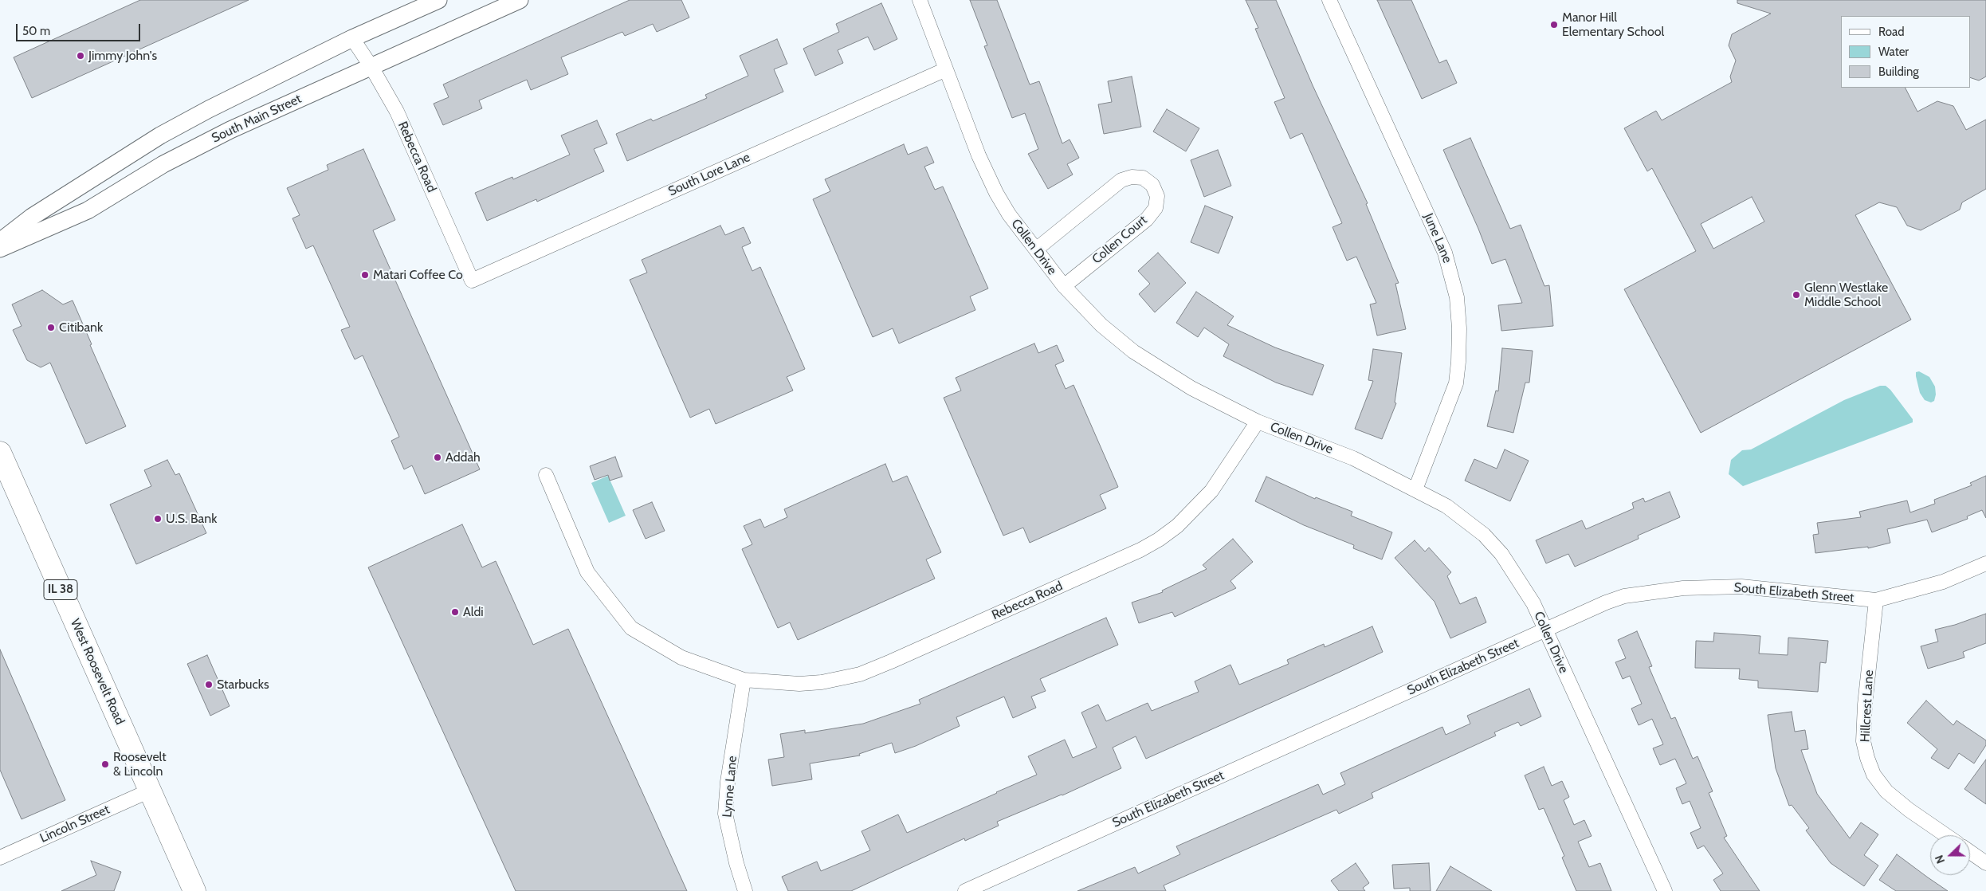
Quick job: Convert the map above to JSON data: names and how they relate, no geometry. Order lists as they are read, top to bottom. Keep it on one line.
{"streets":{"main road":["IL 38","West Roosevelt Road"],"street":["South Main Street","Rebecca Road","South Lore Lane","June Lane","Collen Court","Collen Drive","South Elizabeth Street","Hillcrest Lane","Lynne Lane","Lincoln Street"]},"crossings":[["South Main Street","Rebecca Road"],["Rebecca Road","South Lore Lane"],["Rebecca Road","Collen Drive"],["Rebecca Road","Lynne Lane"],["South Lore Lane","Collen Drive"],["June Lane","Collen Drive"],["Collen Court","Collen Drive"],["Collen Drive","South Elizabeth Street"],["South Elizabeth Street","Hillcrest Lane"],["West Roosevelt Road","Lincoln Street"]],"places":["Manor Hill Elementary School","Jimmy John's","Matari Coffee Co","Glenn Westlake Middle School","Citibank","Addah","U.S. Bank","Aldi","Starbucks","Roosevelt & Lincoln"],"legend":["Road","Water","Building"],"scale_bar":"50 m","north":"left"}
